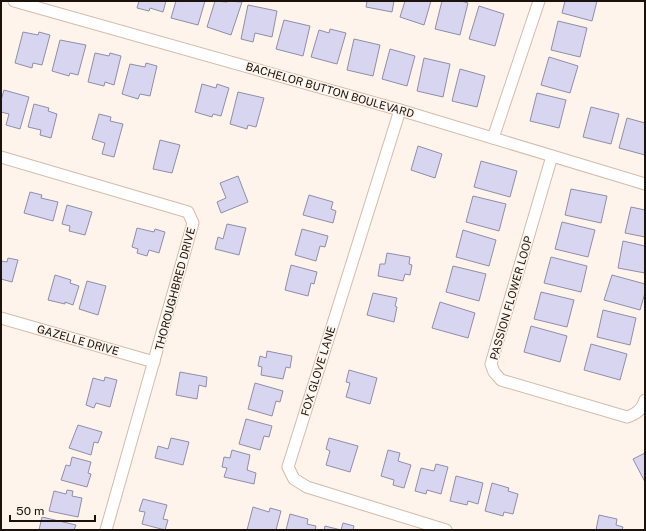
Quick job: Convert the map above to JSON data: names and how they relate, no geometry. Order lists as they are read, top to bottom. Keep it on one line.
{"streets":{"street":["BACHELOR BUTTON BOULEVARD","THOROUGHBRED DRIVE","PASSION FLOWER LOOP","GAZELLE DRIVE","FOX GLOVE LANE"]},"crossings":[["BACHELOR BUTTON BOULEVARD","PASSION FLOWER LOOP"],["BACHELOR BUTTON BOULEVARD","FOX GLOVE LANE"],["THOROUGHBRED DRIVE","GAZELLE DRIVE"]],"scale_bar":"50 m"}
